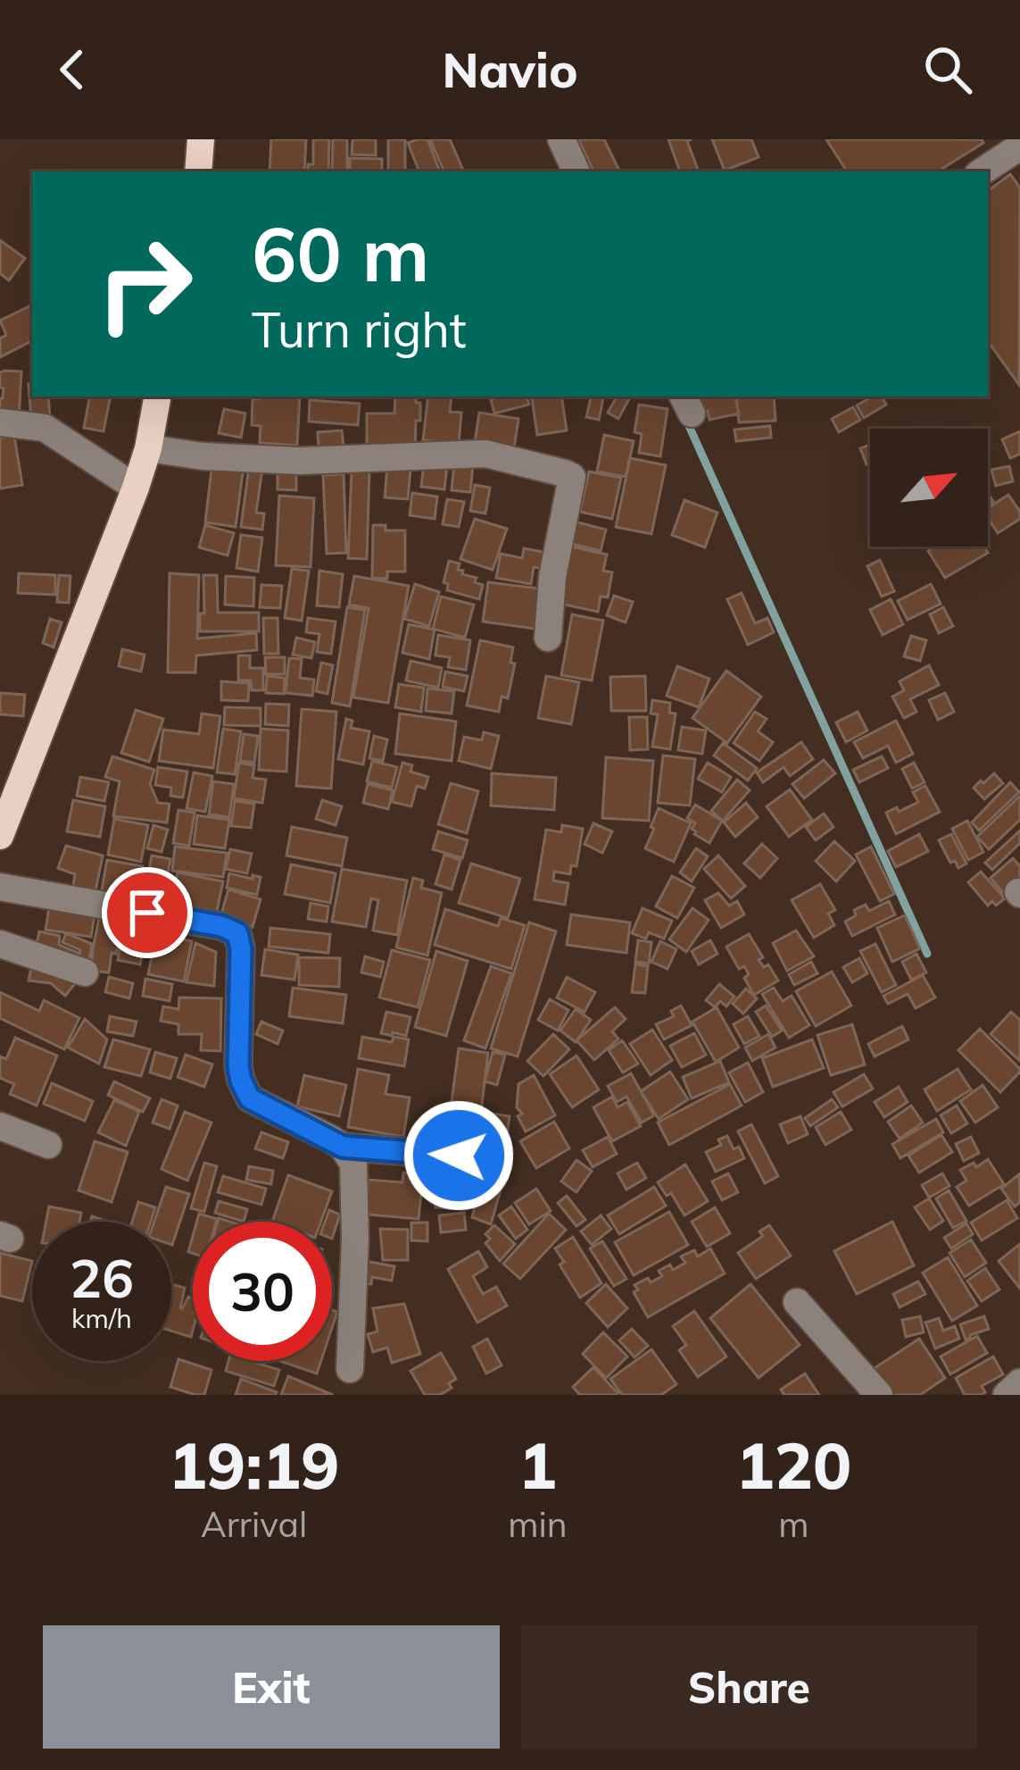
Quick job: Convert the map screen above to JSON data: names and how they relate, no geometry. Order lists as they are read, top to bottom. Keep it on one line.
{"north":"top right","page":{"header":"Navio","turn":["60 m","Turn right"],"speed":"26 km/h","limit":"30","eta":["19:19","Arrival","1","min","120","m"],"buttons":["Exit","Share"]}}
